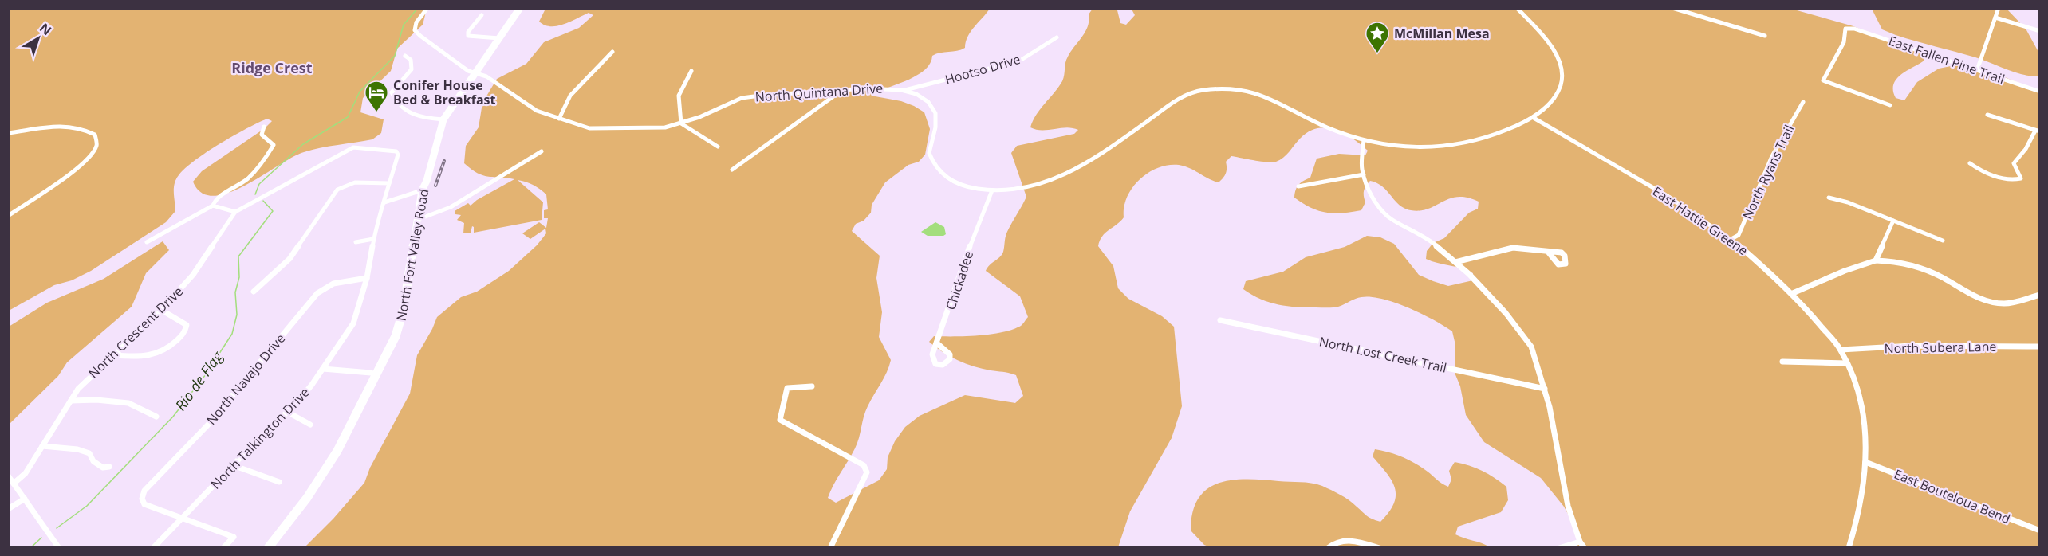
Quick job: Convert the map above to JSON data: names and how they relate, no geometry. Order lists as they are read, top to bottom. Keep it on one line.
{"streets":{"main road":["North Fort Valley Road"],"street":["East Fallen Pine Trail","Hootso Drive","North Quintana Drive","North Ryans Trail","East Hattie Greene","Chickadee","North Crescent Drive","North Subera Lane","North Lost Creek Trail","North Navajo Drive","North Talkington Drive","East Bouteloua Bend"]},"crossings":[["Hootso Drive","North Quintana Drive"],["North Quintana Drive","East Hattie Greene"],["North Quintana Drive","North Fort Valley Road"],["North Quintana Drive","Chickadee"],["North Ryans Trail","East Hattie Greene"],["East Hattie Greene","North Subera Lane"],["East Hattie Greene","East Bouteloua Bend"],["North Crescent Drive","North Talkington Drive"],["North Navajo Drive","North Talkington Drive"]],"districts":["Ridge Crest"],"water":["Rio de Flag"],"places":{"place":["McMillan Mesa"],"hotel":["Conifer House Bed & Breakfast"]},"north":"top right"}
